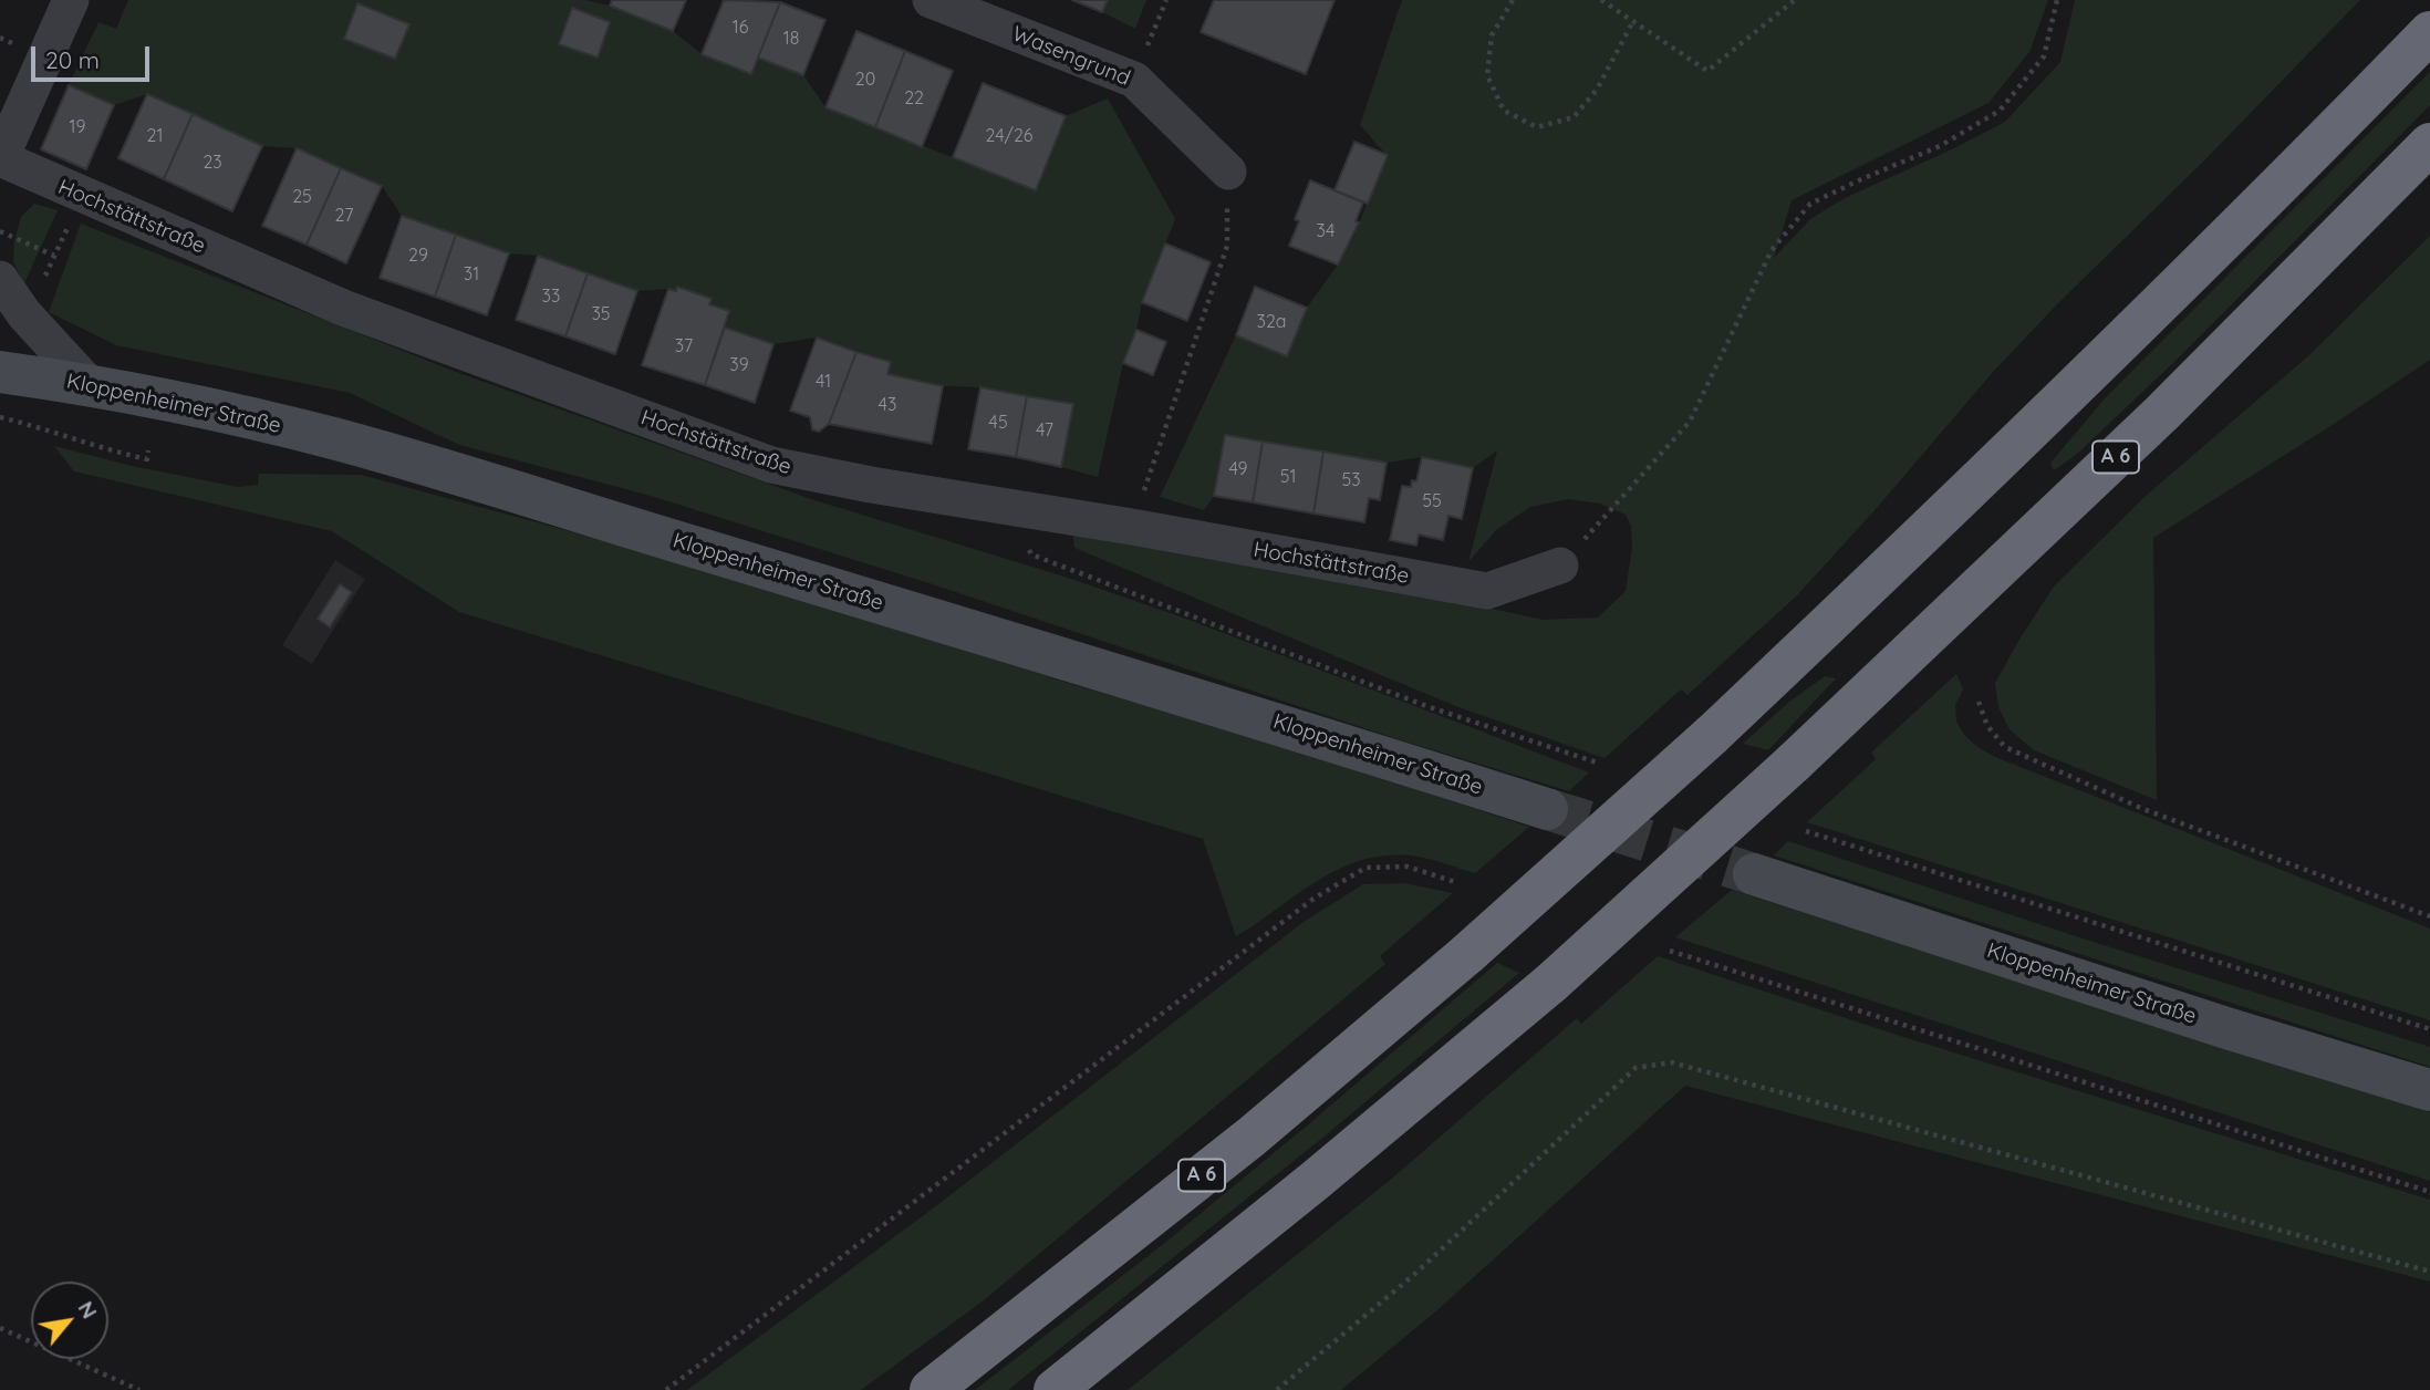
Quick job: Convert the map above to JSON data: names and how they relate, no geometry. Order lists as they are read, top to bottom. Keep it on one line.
{"streets":{"highway":["A 6"],"main road":["Kloppenheimer Straße"],"street":["Wasengrund","Hochstättstraße"]},"house_numbers":["16","18","20","22","19","21","24/26","23","25","27","34","29","31","33","35","32a","37","39","41","43","45","47","49","51","53","55"],"scale_bar":"20 m","north":"top right"}
